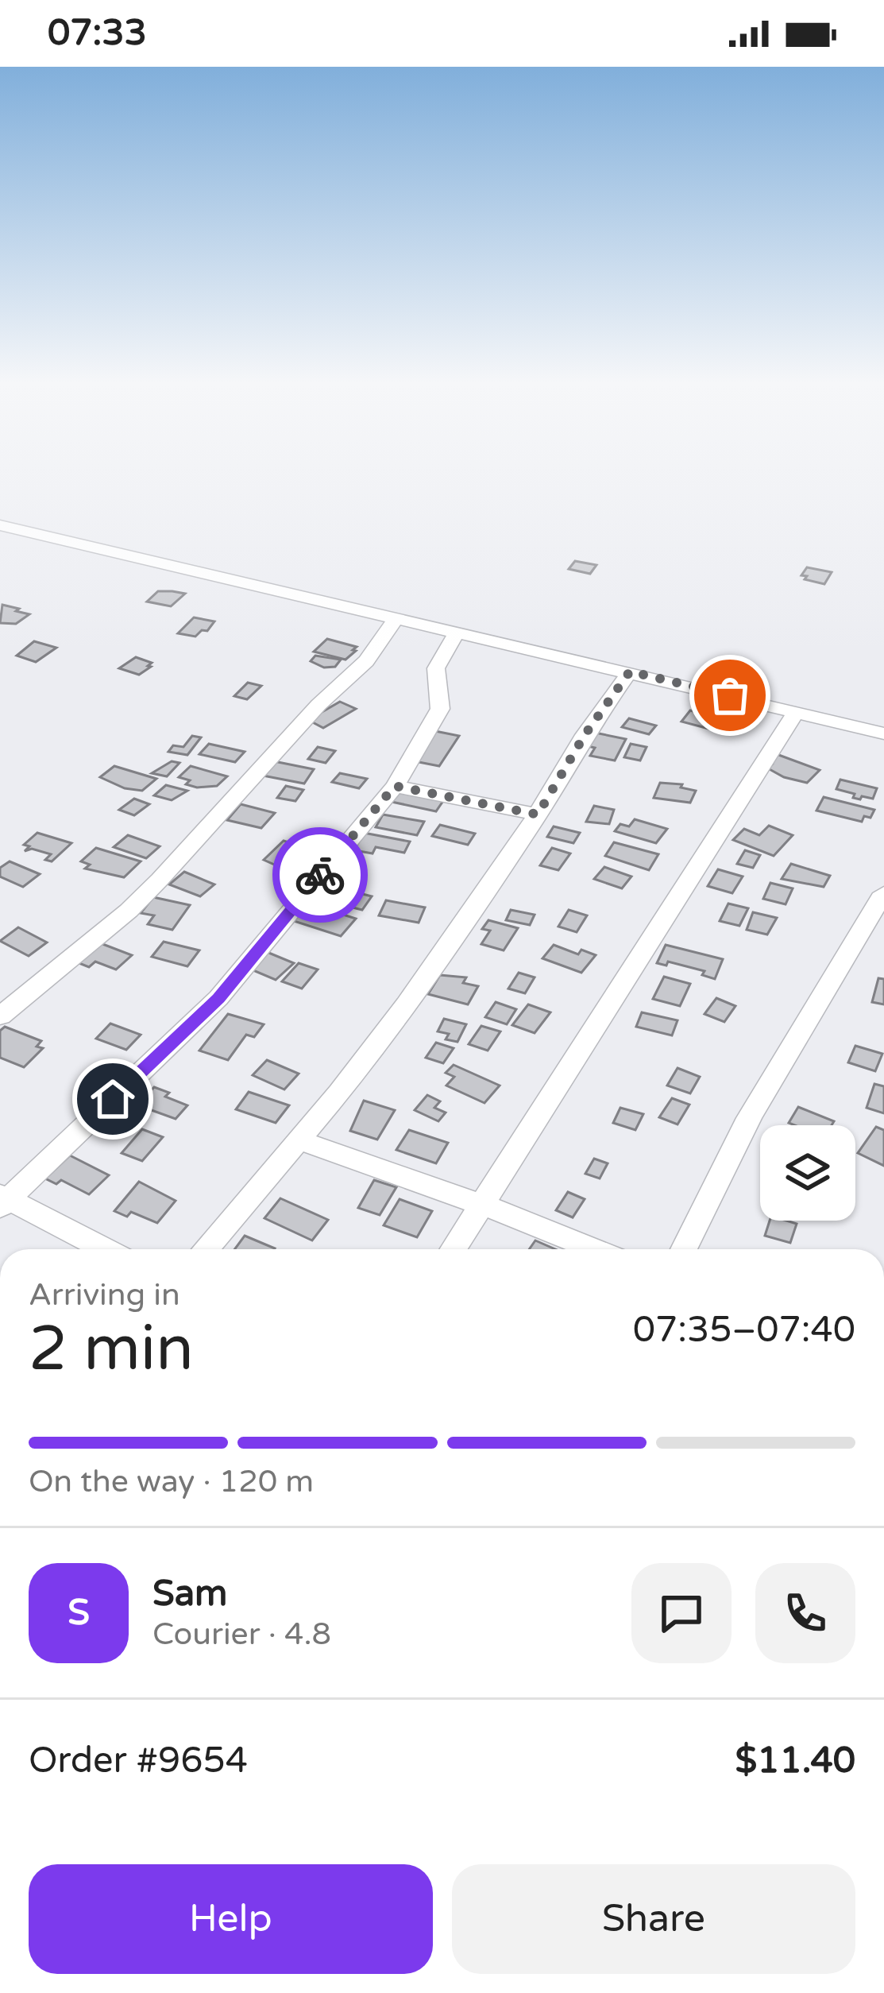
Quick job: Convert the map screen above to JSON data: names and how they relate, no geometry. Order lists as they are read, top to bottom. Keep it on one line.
{"page":{"status":"07:33","heading":["2 min","Arriving in","07:35–07:40"],"panel":["Sam","Courier · 4.8","Order #9654","$11.40"],"bar":"On the way · 120 m","round":"S","buttons":["Help","Share"]}}
